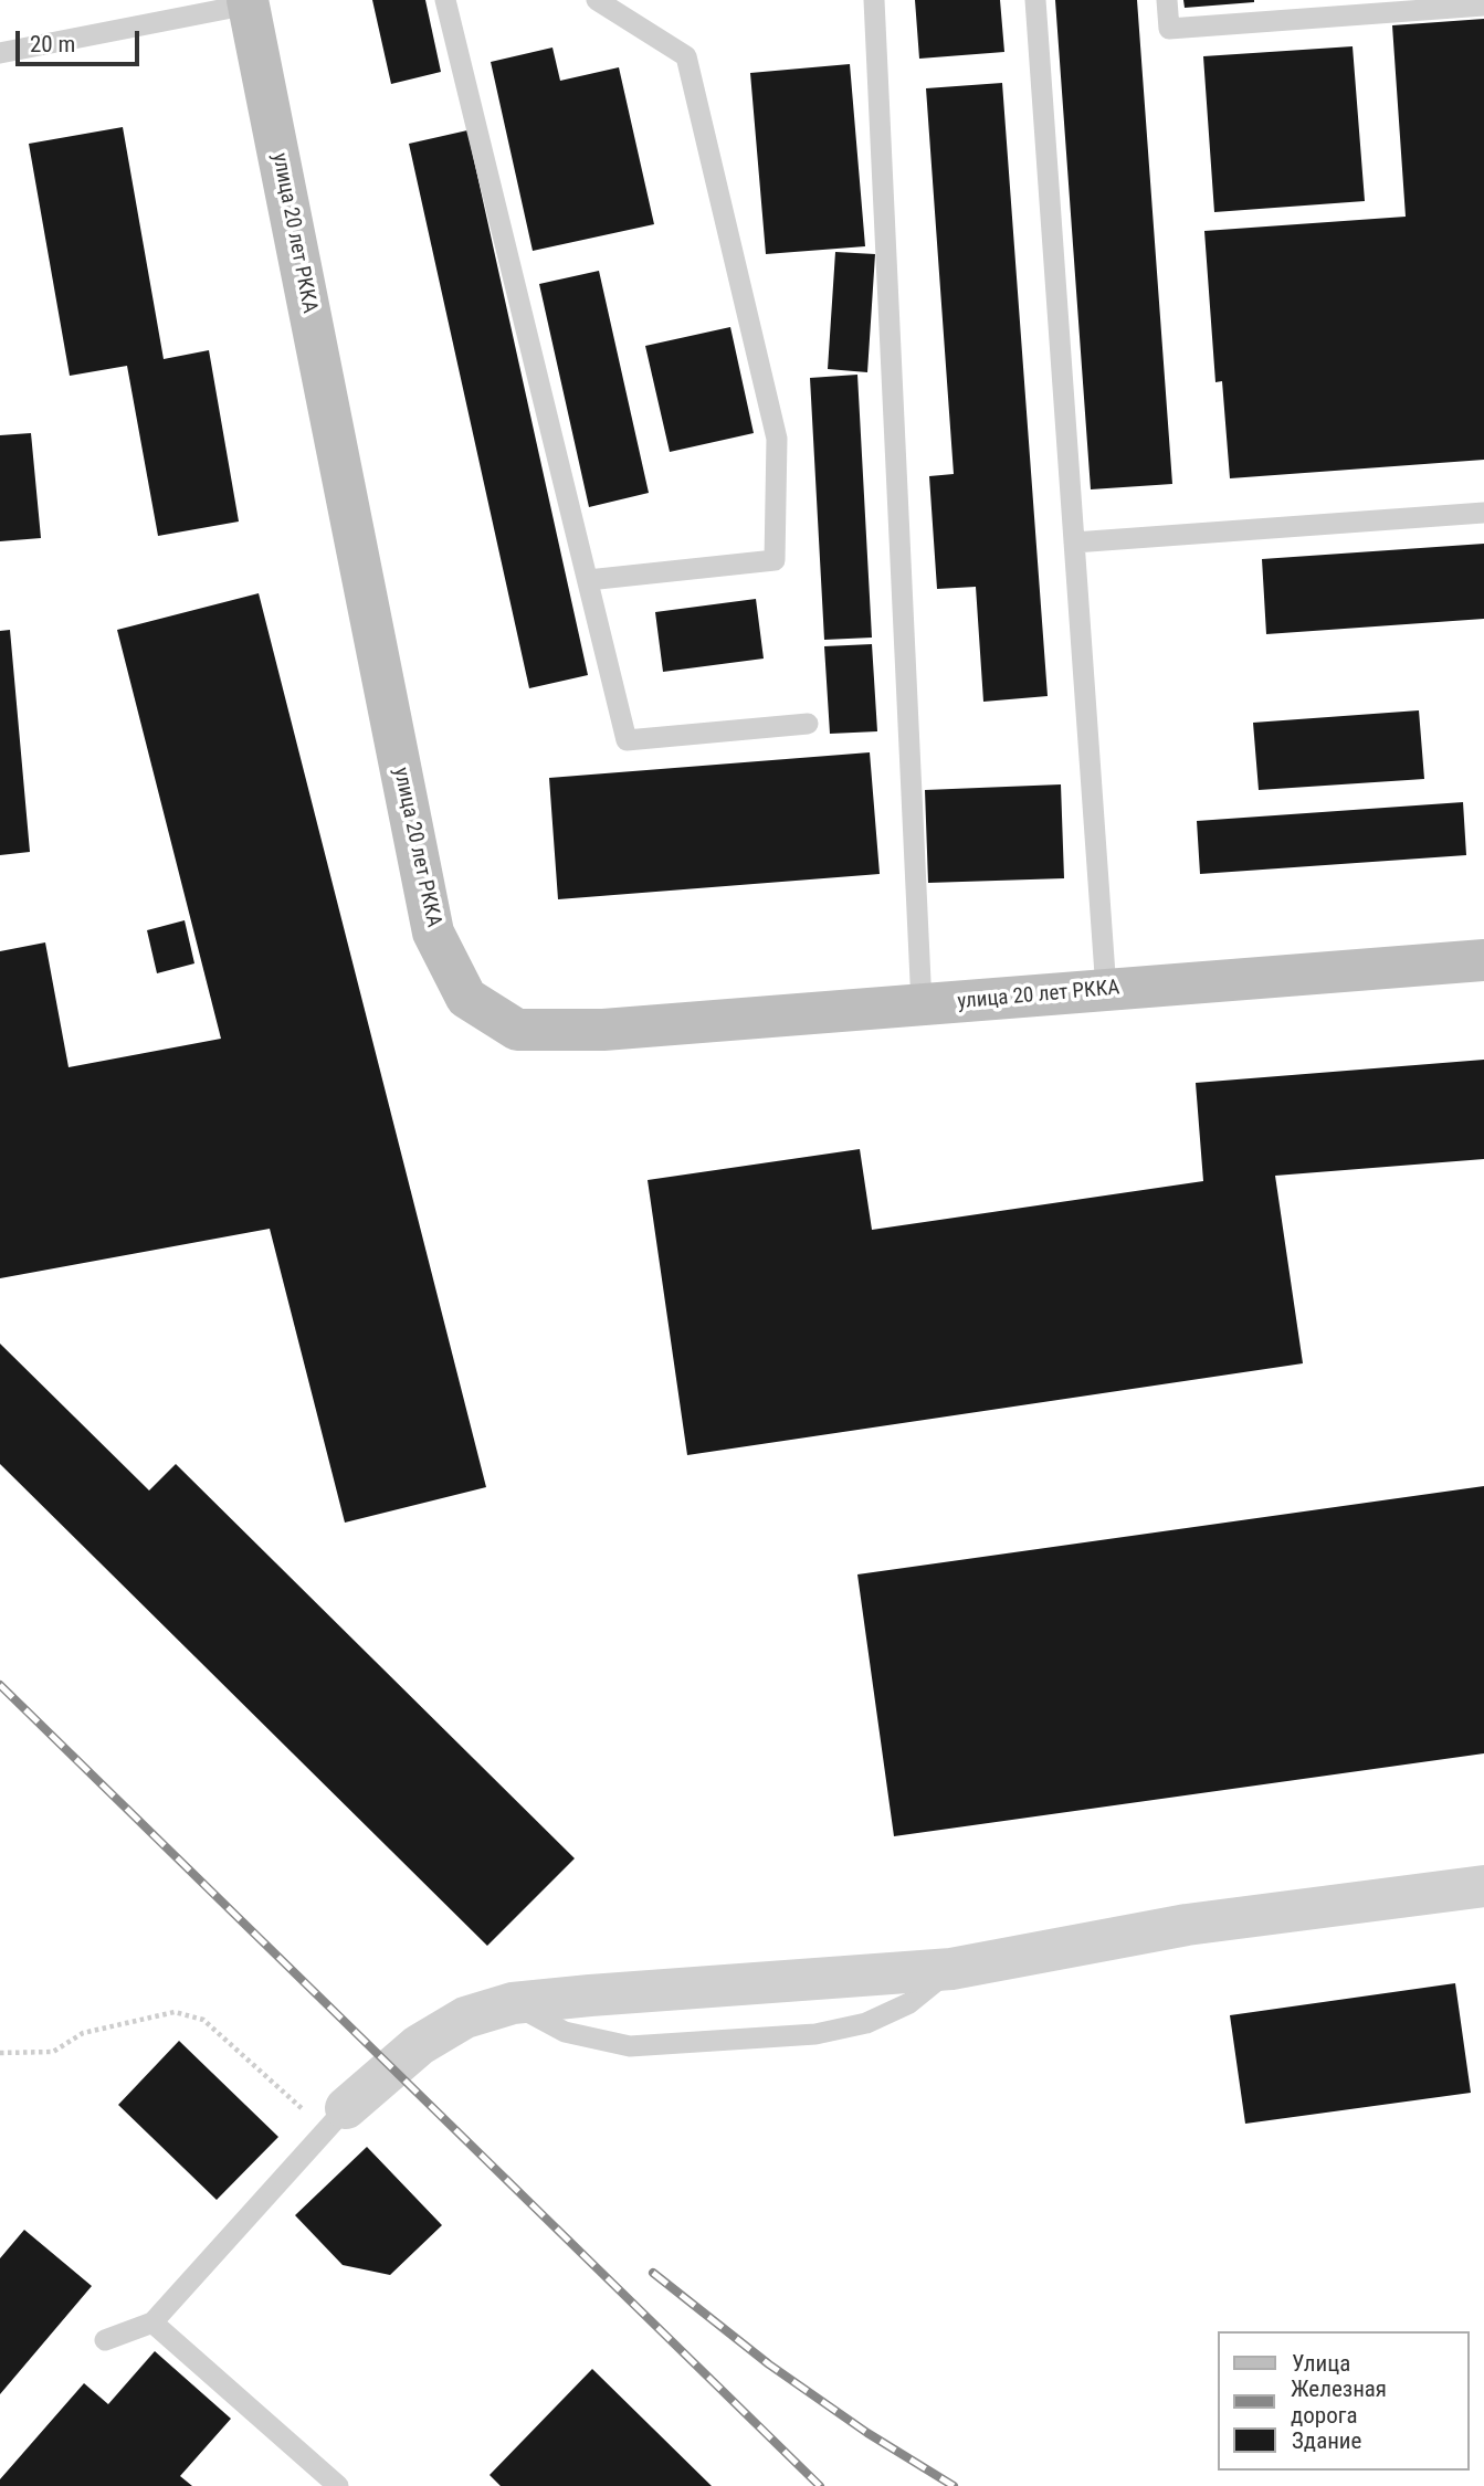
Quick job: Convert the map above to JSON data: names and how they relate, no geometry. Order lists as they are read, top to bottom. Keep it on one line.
{"streets":{"main road":["улица 20 лет РККА"]},"legend":["Улица","Железная дорога","Здание"],"scale_bar":"20 m"}
